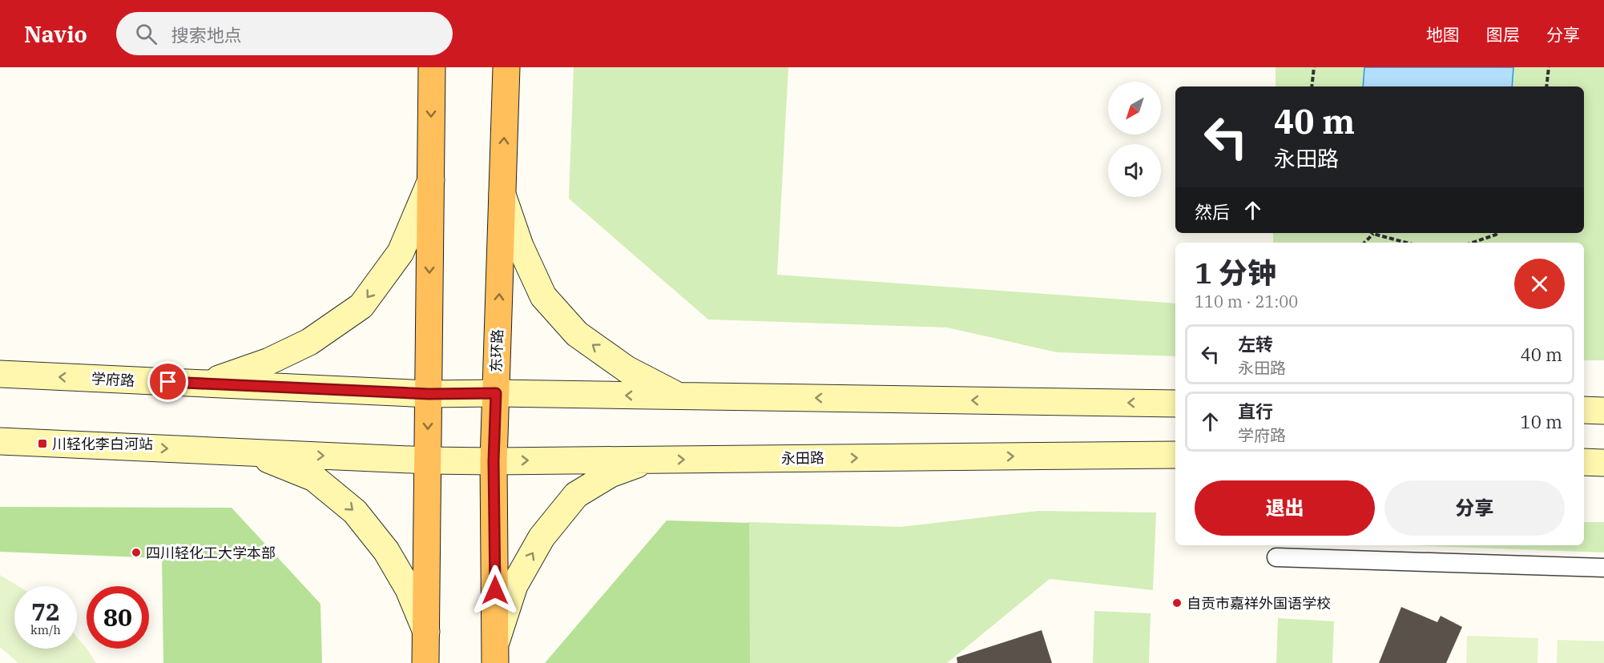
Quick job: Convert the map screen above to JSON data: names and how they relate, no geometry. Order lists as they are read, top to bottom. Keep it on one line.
{"streets":{"highway":["东环路"],"main road":["学府路","永田路"]},"crossings":[["东环路","永田路"]],"places":{"transit":["川轻化李白河站"],"other":["四川轻化工大学本部","自贡市嘉祥外国语学校"]},"north":"bottom left","page":{"header":"Navio","search":"搜索地点","nav":["地图","图层","分享"],"turn":["40 m","永田路"],"then":"然后","heading":["1 分钟","110 m · 21:00"],"list":[{"name":"左转","note":"永田路","value":"40 m"},{"name":"直行","note":"学府路","value":"10 m"}],"buttons":["退出","分享"],"speed":"72 km/h","limit":"80"}}
